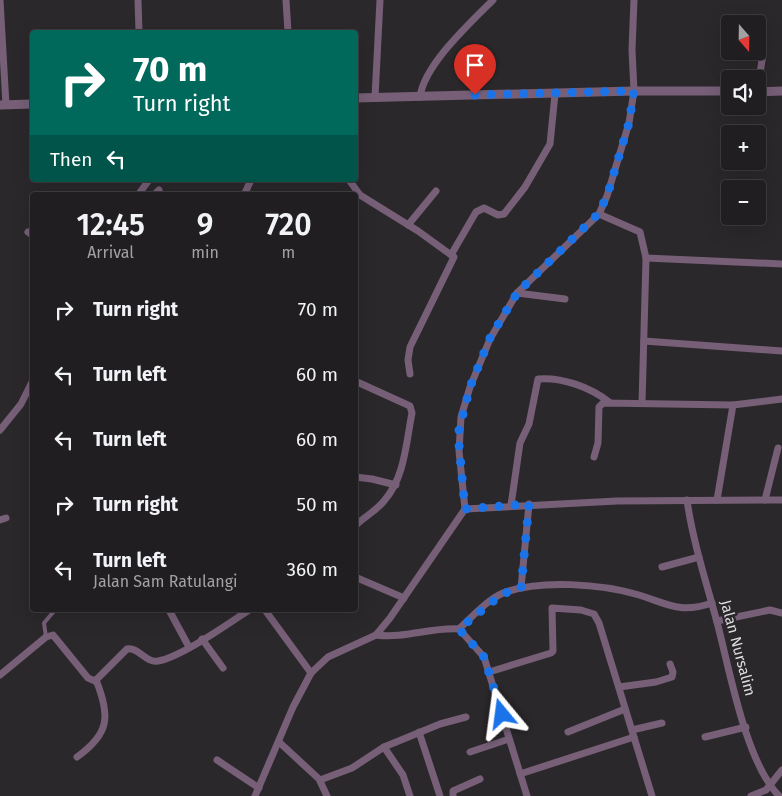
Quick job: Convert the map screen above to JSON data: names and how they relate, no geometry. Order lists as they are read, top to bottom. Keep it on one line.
{"streets":{"street":["Jalan Nursalim"]},"north":"bottom","page":{"map_buttons":["+","−"],"turn":["70 m","Turn right"],"then":"Then","eta":["12:45","Arrival","9","min","720","m"],"list":[{"name":"Turn right","value":"70 m"},{"name":"Turn left","value":"60 m"},{"name":"Turn left","value":"60 m"},{"name":"Turn right","value":"50 m"},{"name":"Turn left","note":"Jalan Sam Ratulangi","value":"360 m"}]}}
